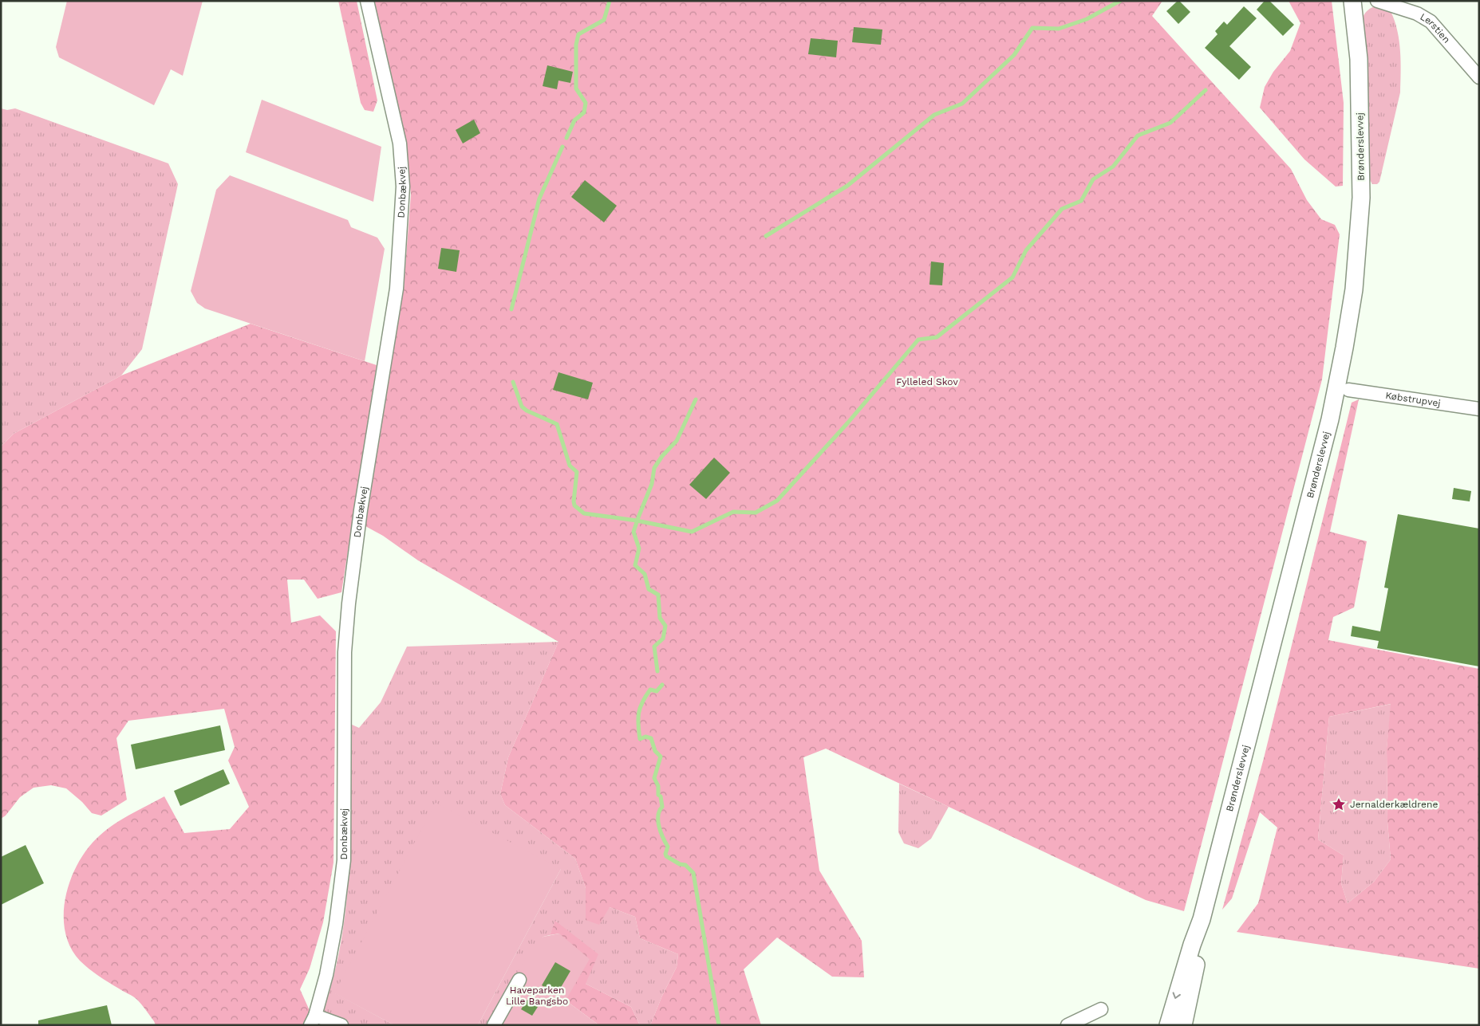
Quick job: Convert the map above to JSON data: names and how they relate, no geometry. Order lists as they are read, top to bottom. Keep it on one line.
{"streets":{"main road":["Brønderslevvej"],"street":["Lerstien","Donbækvej","Købstrupvej"]},"parks":["Fylleled Skov","Haveparken Lille Bangsbo"],"places":{"place":["Jernalderkældrene"]}}
